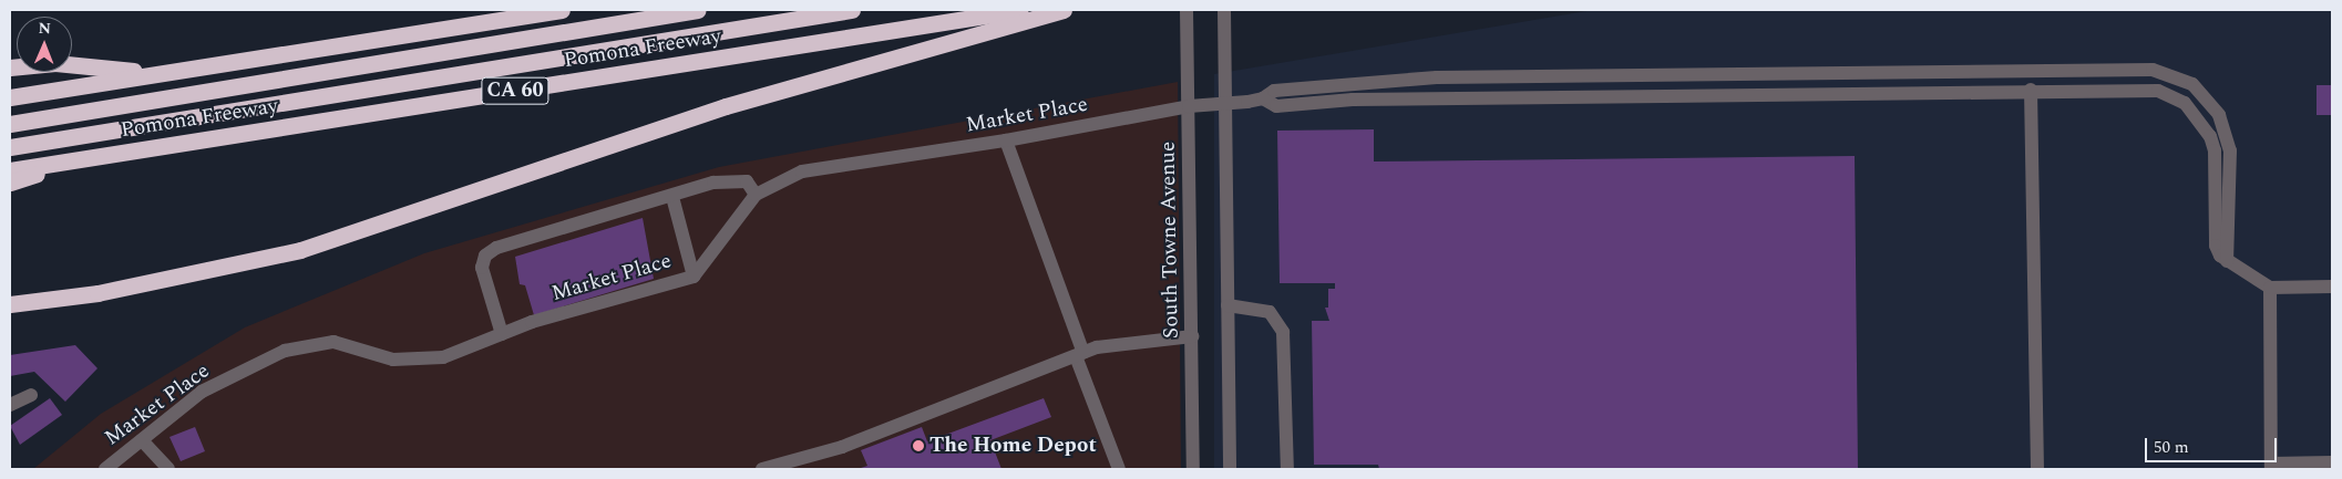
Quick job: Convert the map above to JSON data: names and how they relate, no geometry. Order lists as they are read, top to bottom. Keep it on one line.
{"streets":{"highway":["Pomona Freeway","CA 60"],"street":["Market Place","South Towne Avenue"]},"crossings":[["Market Place","South Towne Avenue"]],"places":["The Home Depot"],"scale_bar":"50 m","north":"top"}
